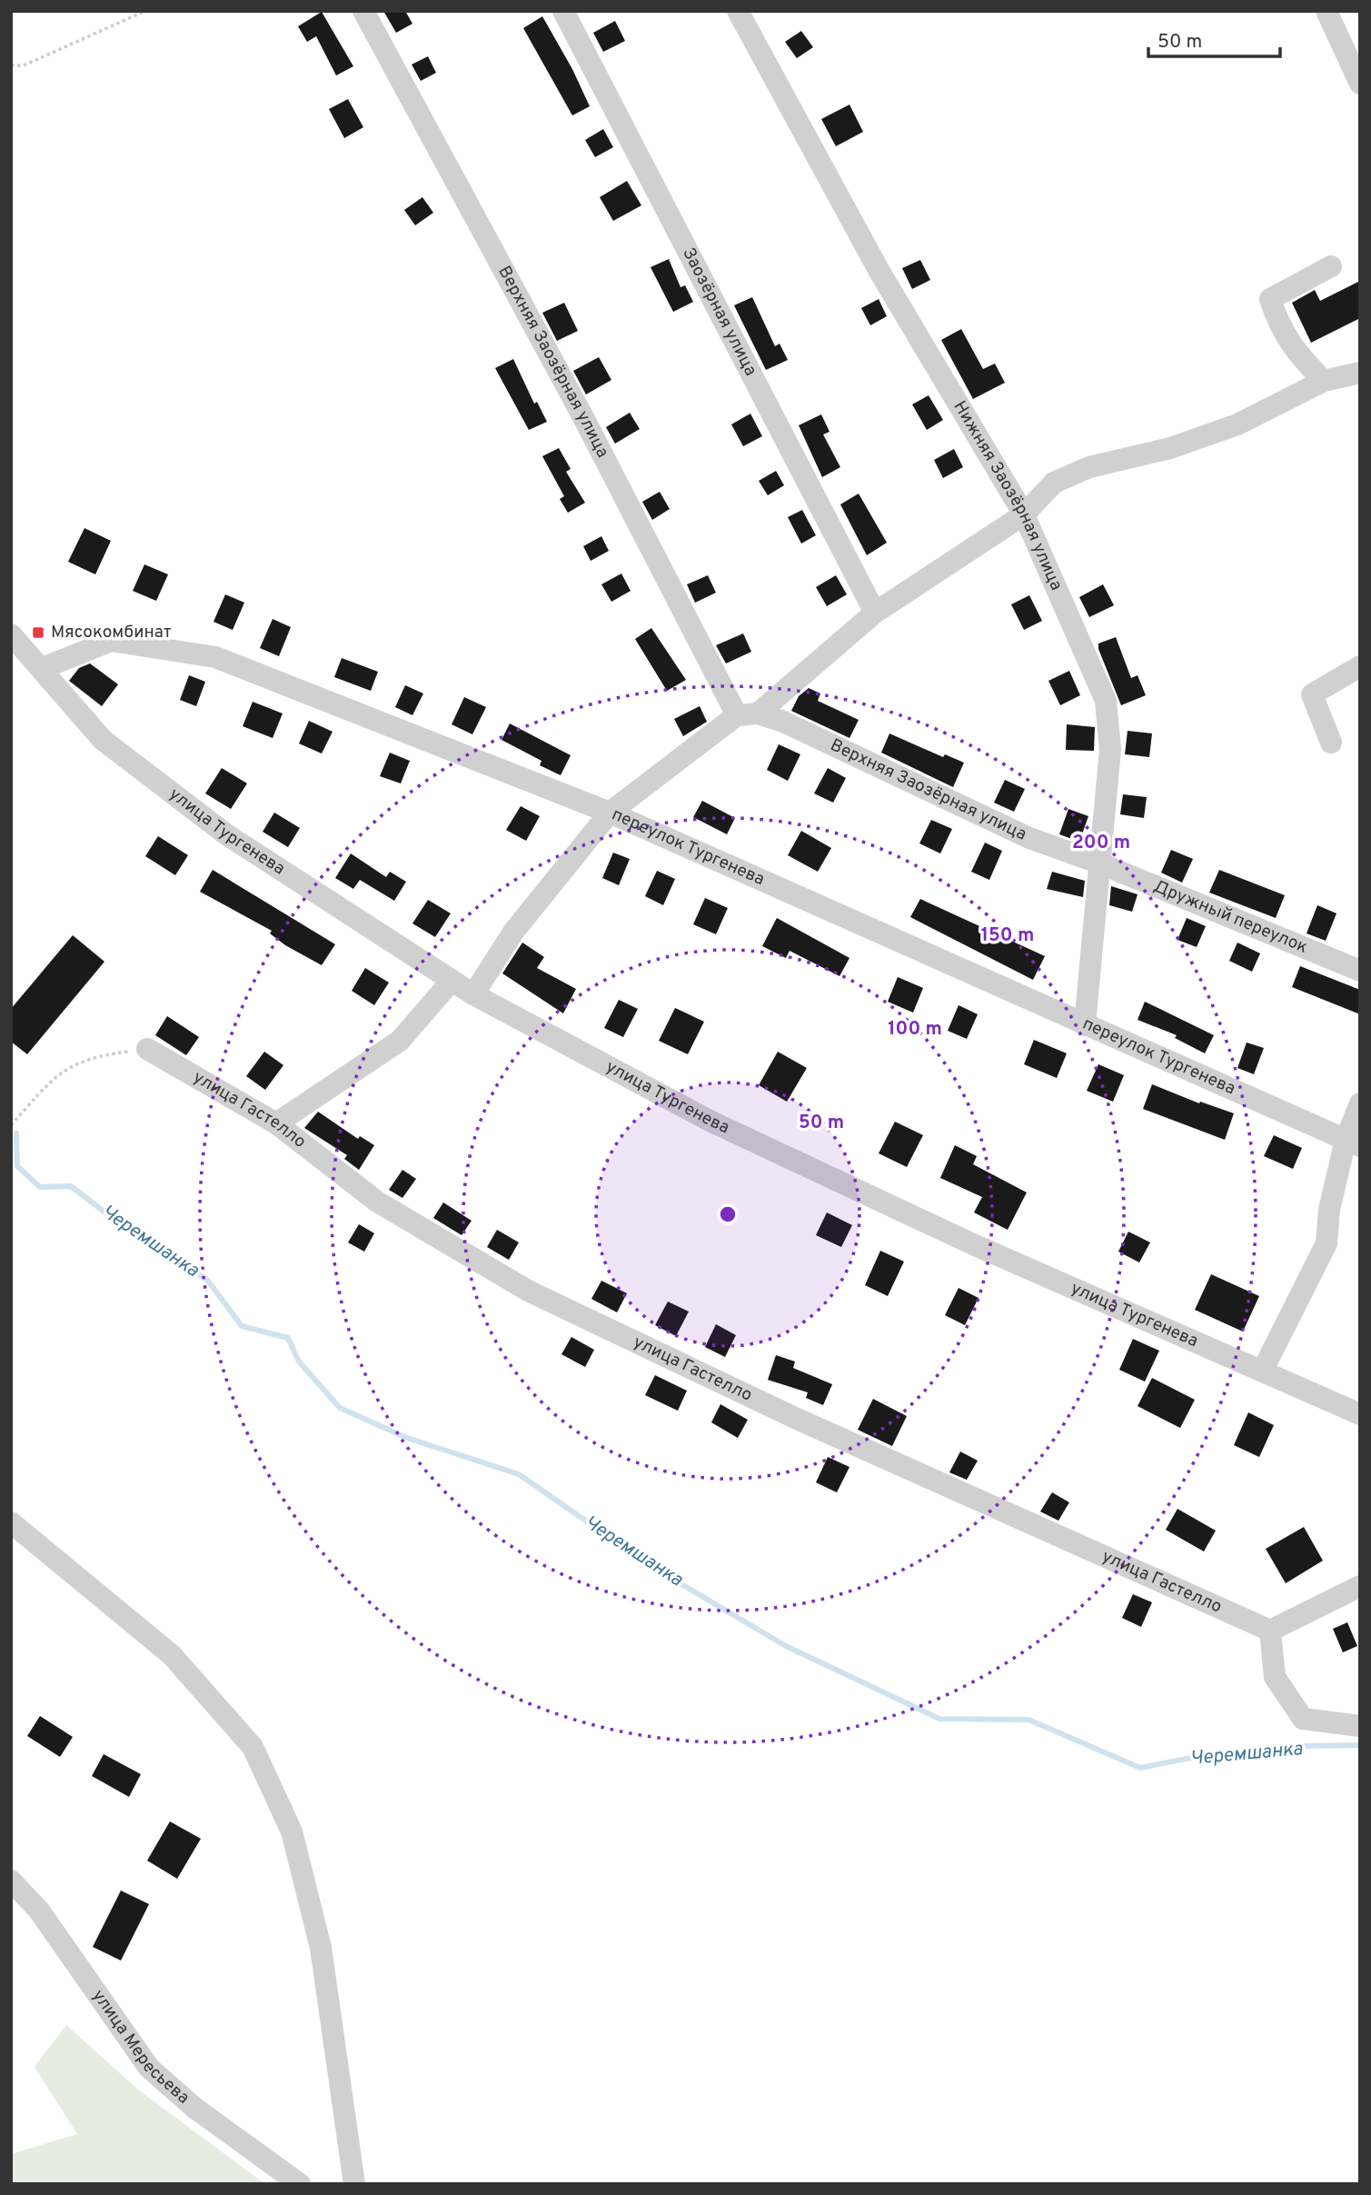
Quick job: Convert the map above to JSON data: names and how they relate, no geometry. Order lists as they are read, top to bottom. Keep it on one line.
{"streets":{"street":["Заозёрная улица","Верхняя Заозёрная улица","Нижняя Заозёрная улица","улица Тургенева","переулок Тургенева","Дружный переулок","улица Гастелло","улица Мересьева"]},"crossings":[["Верхняя Заозёрная улица","Нижняя Заозёрная улица"],["Верхняя Заозёрная улица","Дружный переулок"],["Нижняя Заозёрная улица","переулок Тургенева"],["Нижняя Заозёрная улица","Дружный переулок"],["улица Тургенева","переулок Тургенева"]],"water":["Черемшанка"],"places":{"transit":["Мясокомбинат"]},"scale_bar":"50 m","rings":["200 m","150 m","100 m","50 m"]}
